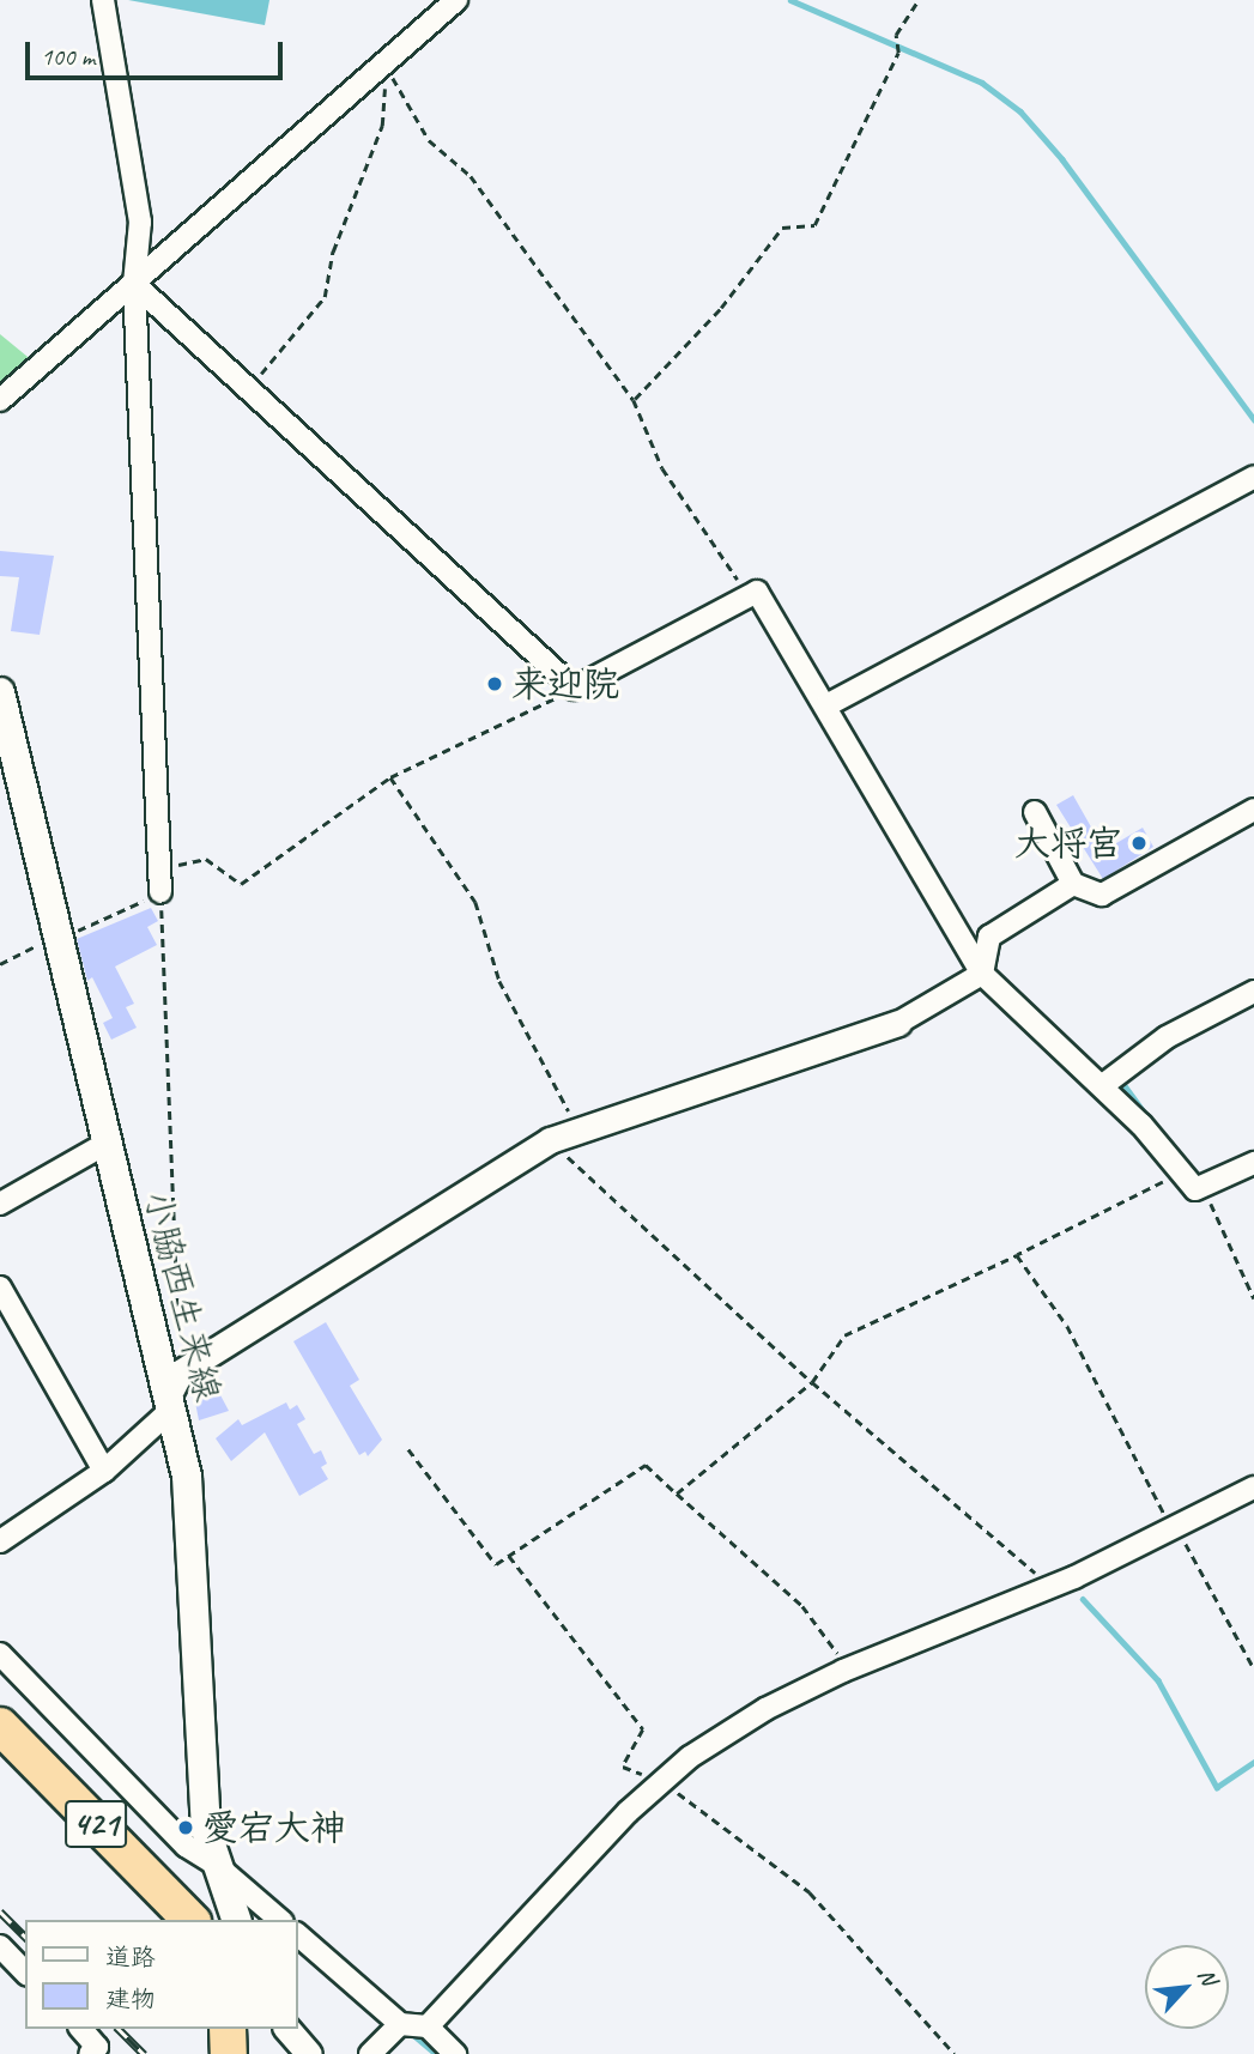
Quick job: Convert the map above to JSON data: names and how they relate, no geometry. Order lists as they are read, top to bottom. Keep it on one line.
{"streets":{"highway":["421"],"main road":["小脇西生来線"]},"places":["来迎院","大将宮","愛宕大神"],"legend":["道路","建物"],"scale_bar":"100 m","north":"top right"}
